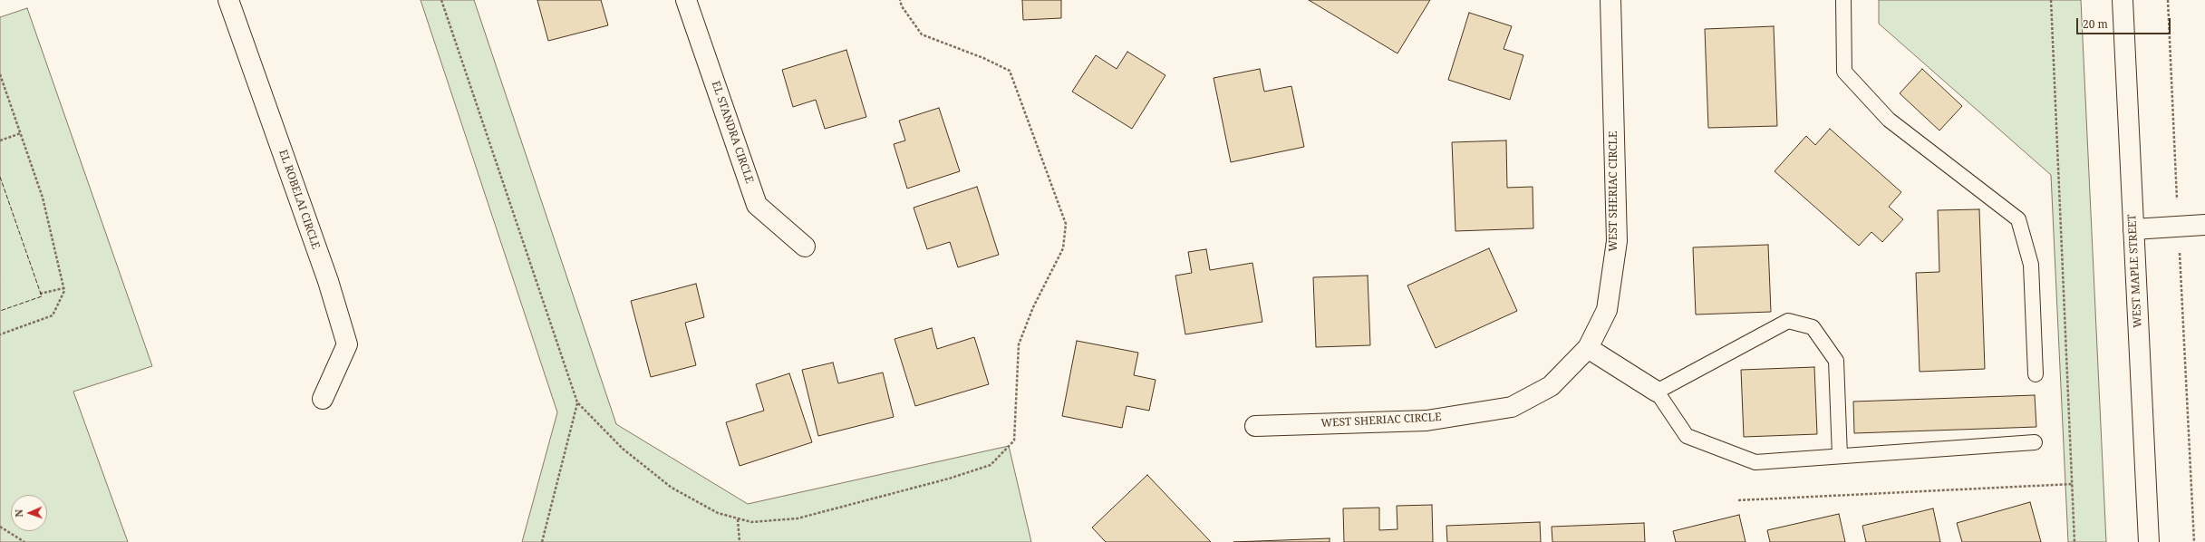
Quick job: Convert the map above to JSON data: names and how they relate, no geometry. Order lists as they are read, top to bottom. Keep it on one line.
{"streets":{"street":["EL STANDRA CIRCLE","WEST SHERIAC CIRCLE","EL ROBELAI CIRCLE","WEST MAPLE STREET"]},"scale_bar":"20 m","north":"left"}
